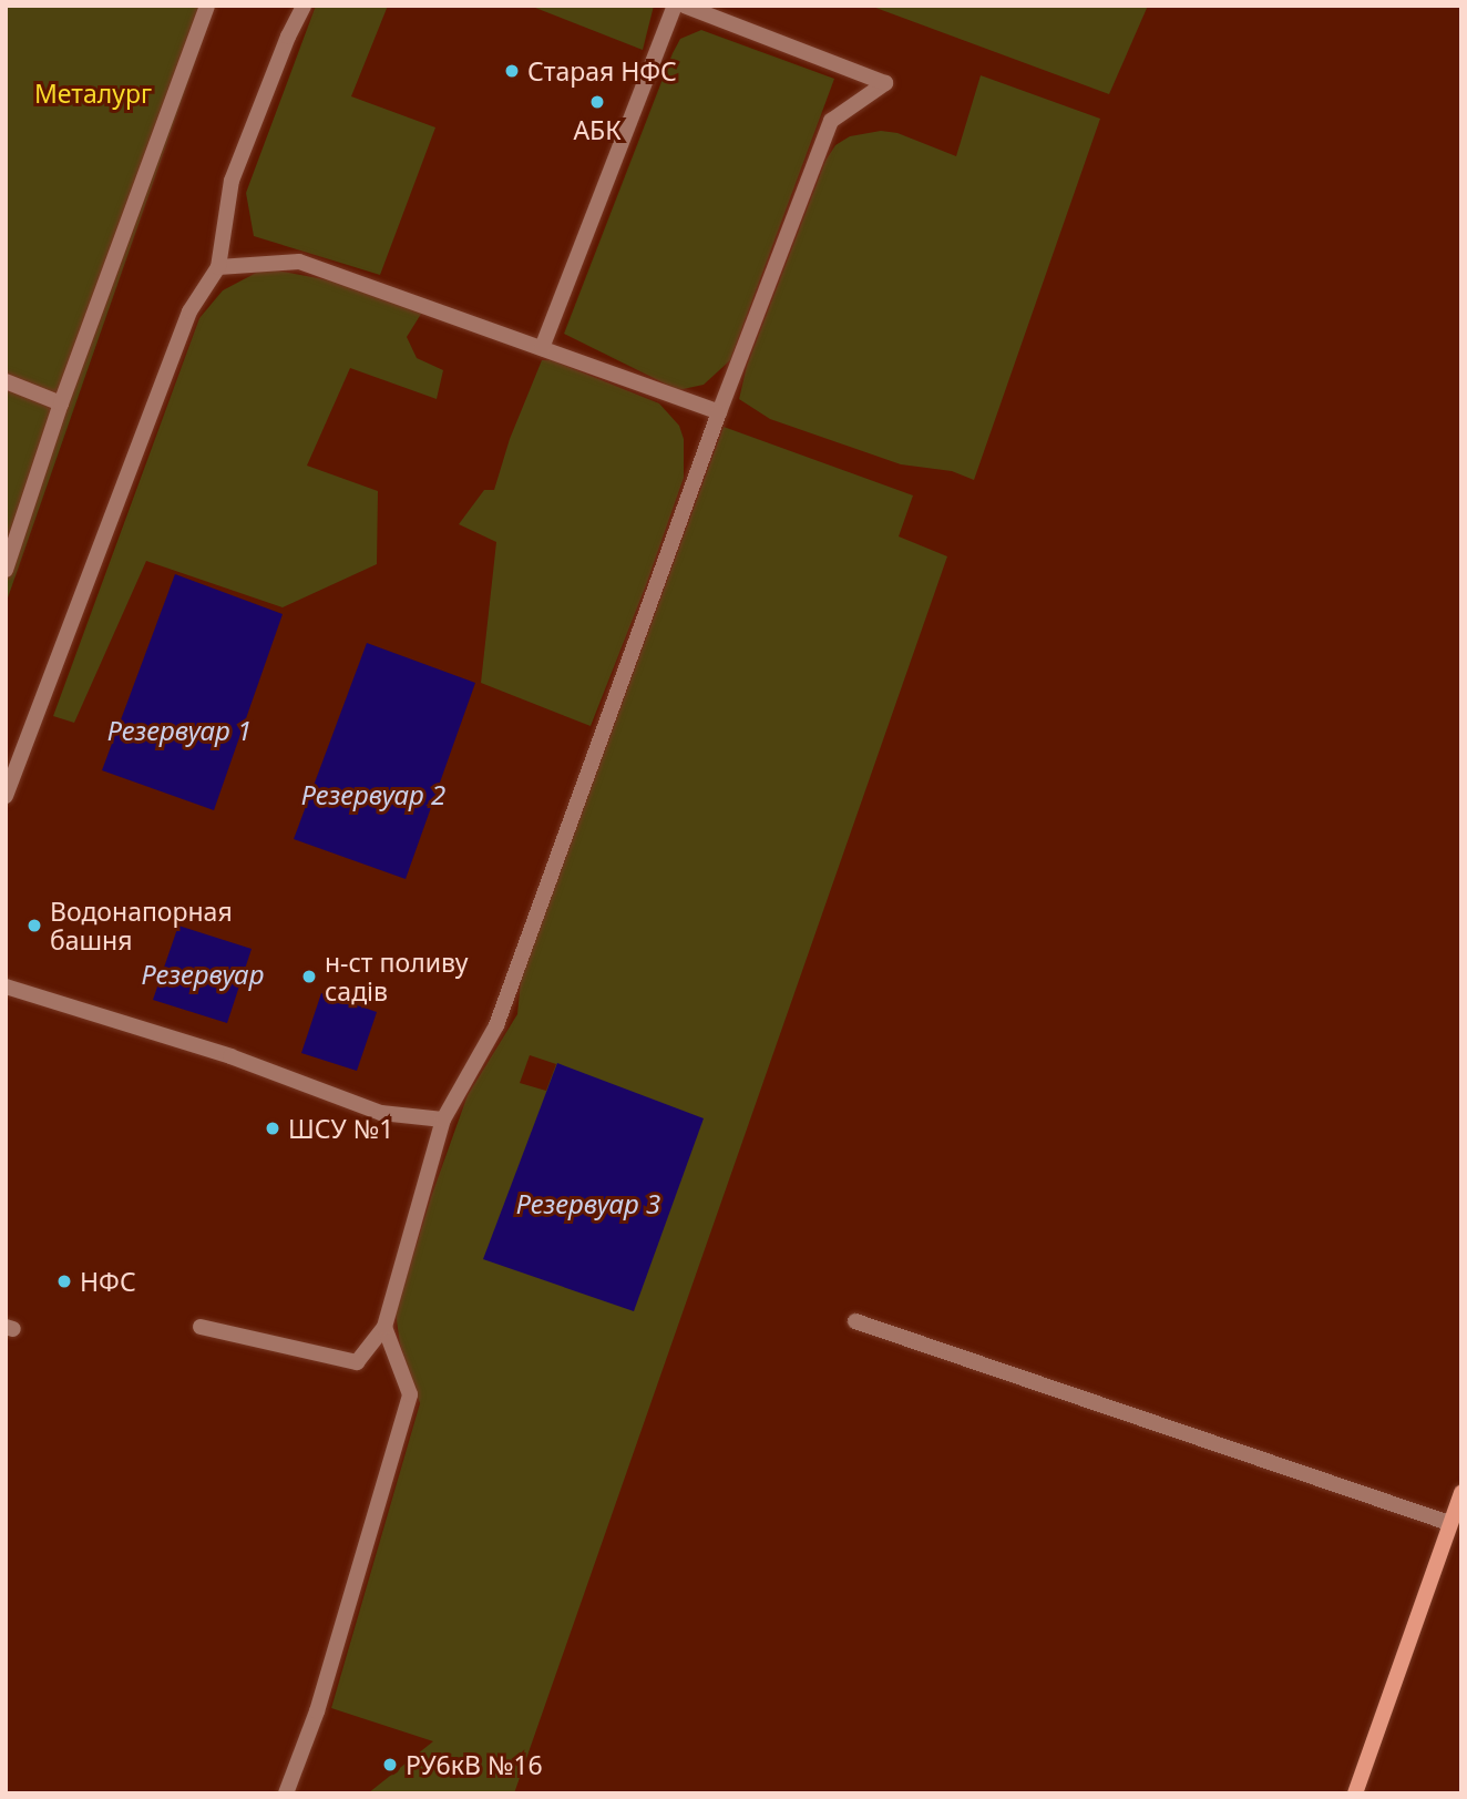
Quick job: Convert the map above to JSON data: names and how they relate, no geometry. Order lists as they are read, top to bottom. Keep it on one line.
{"water":["Резервуар 1","Резервуар 2","Резервуар","Резервуар 3"],"parks":["Металург"],"places":["Старая НФС","АБК","Водонапорная башня","н-ст поливу садів","ШСУ №1","НФС","РУ6кВ №16"]}
